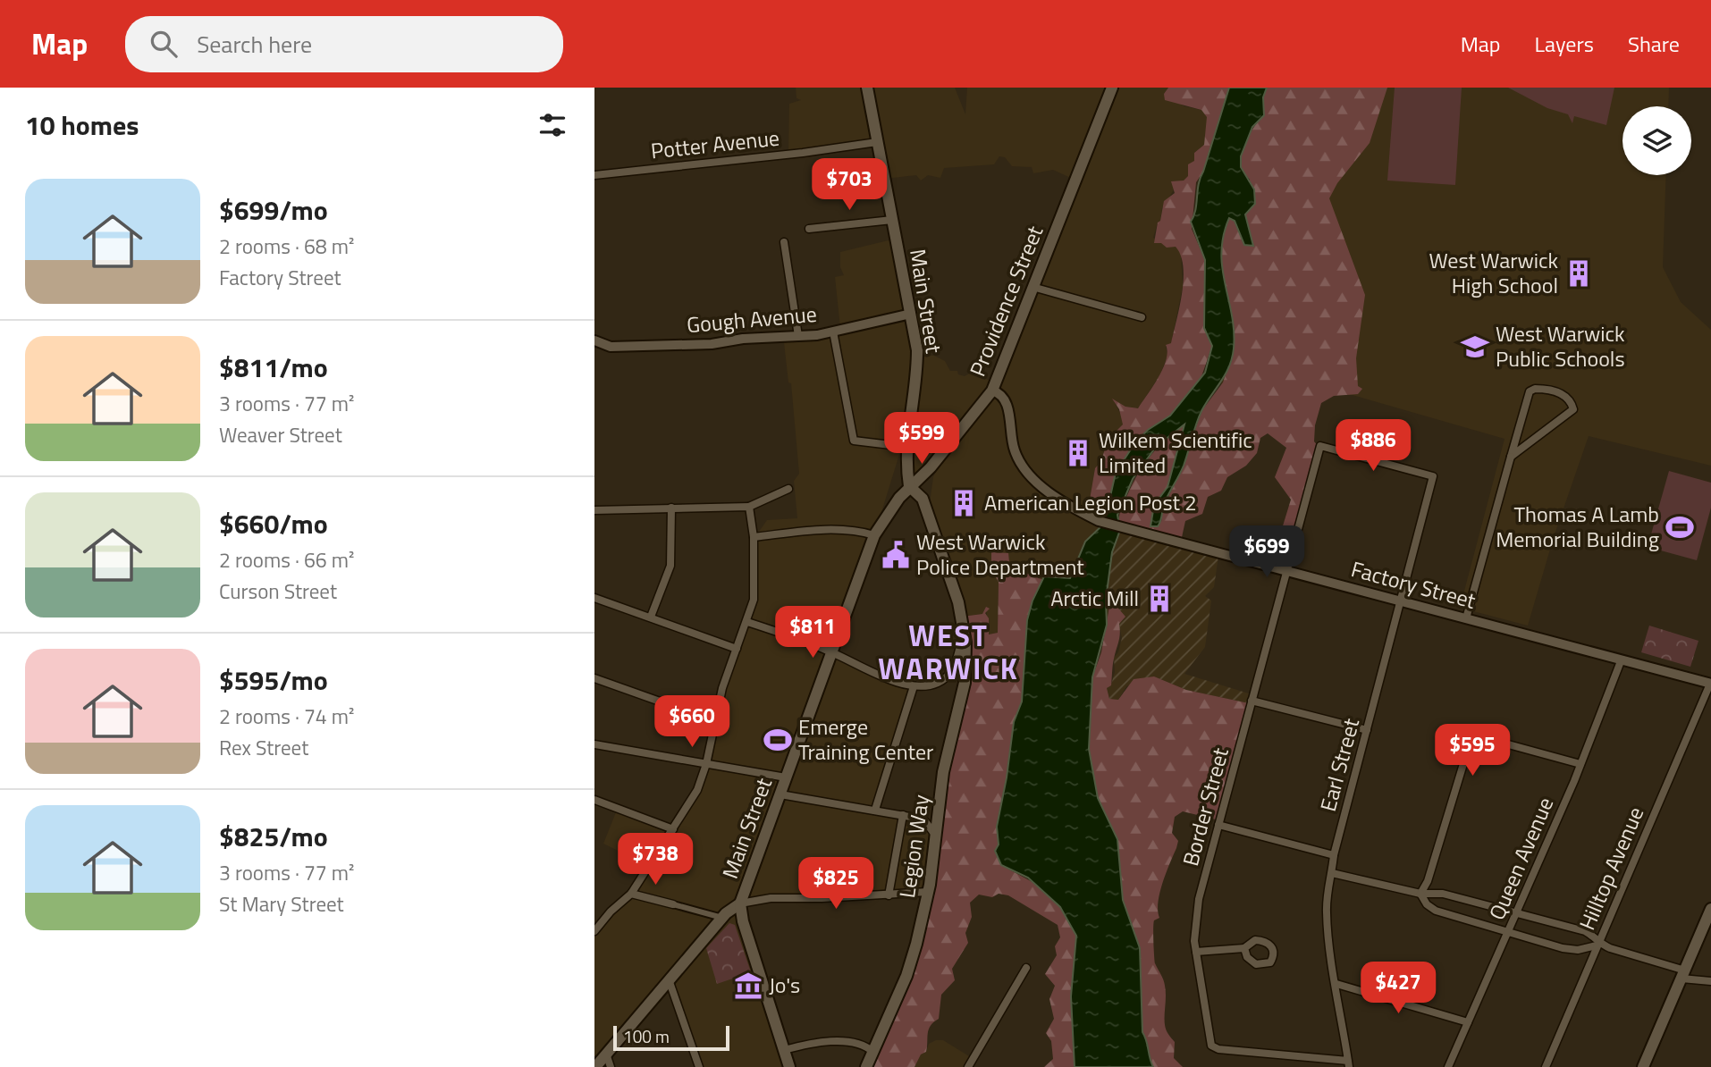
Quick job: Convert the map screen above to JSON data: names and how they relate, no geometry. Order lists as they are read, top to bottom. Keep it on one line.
{"streets":{"main road":["Main Street","Providence Street","Legion Way"],"street":["Potter Avenue","Gough Avenue","Factory Street","Earl Street","Border Street","Queen Avenue","Hilltop Avenue"]},"crossings":[["Potter Avenue","Main Street"],["Main Street","Providence Street"],["Main Street","Gough Avenue"],["Providence Street","Factory Street"],["Providence Street","Legion Way"],["Factory Street","Earl Street"],["Factory Street","Border Street"],["Factory Street","Queen Avenue"],["Factory Street","Hilltop Avenue"],["Earl Street","Border Street"]],"districts":["WEST WARWICK"],"places":{"building":["West Warwick High School","Wilkem Scientific Limited","American Legion Post 2","Arctic Mill"],"school or university":["West Warwick Public Schools"],"sports":["Thomas A Lamb Memorial Building","Emerge Training Center"],"public building":["West Warwick Police Department"],"museum":["Jo's"]},"scale_bar":"100 m","page":{"header":"Map","search":"Search here","nav":["Map","Layers","Share"],"heading":"10 homes","price":["$703","$599","$886","$699","$811","$660","$595","$738","$825","$427"],"list":[{"name":"$699/mo","note":"2 rooms · 68 m² · Factory Street"},{"name":"$811/mo","note":"3 rooms · 77 m² · Weaver Street"},{"name":"$660/mo","note":"2 rooms · 66 m² · Curson Street"},{"name":"$595/mo","note":"2 rooms · 74 m² · Rex Street"},{"name":"$825/mo","note":"3 rooms · 77 m² · St Mary Street"}],"scale":"100 m"}}
